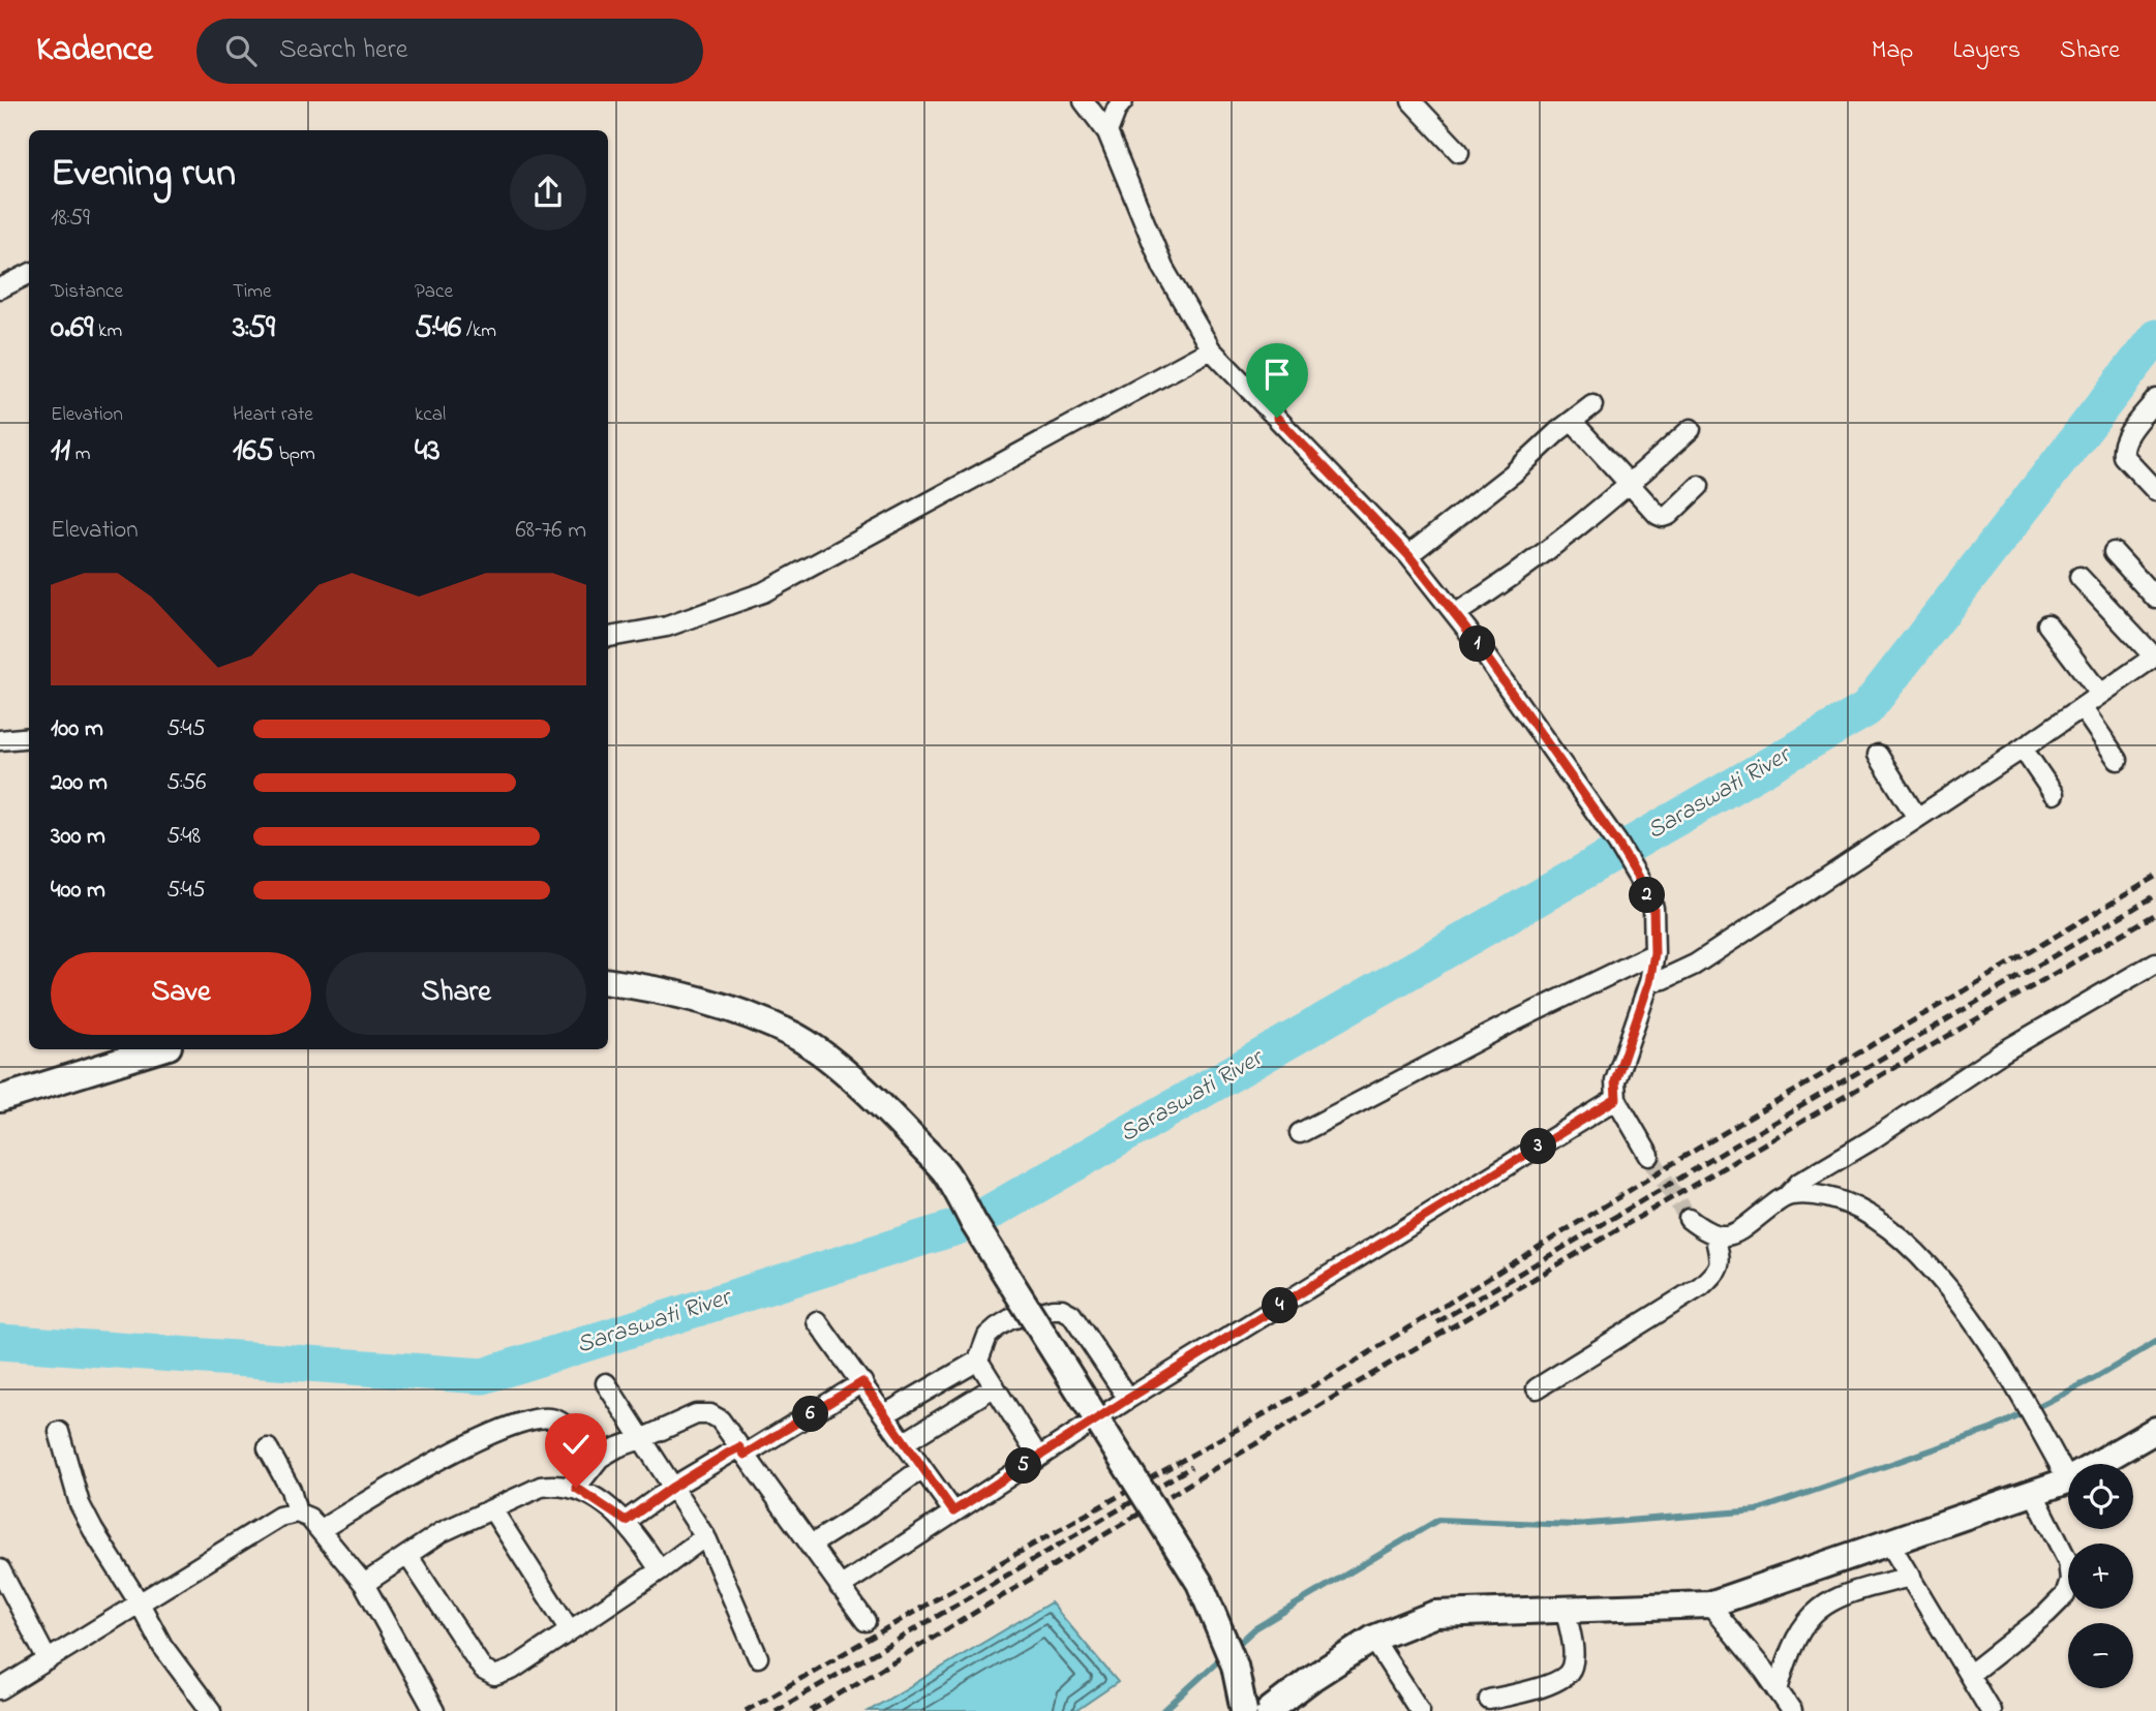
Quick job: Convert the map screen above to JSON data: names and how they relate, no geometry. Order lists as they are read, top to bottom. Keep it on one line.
{"water":["Saraswati River"],"page":{"header":"Kadence","search":"Search here","nav":["Map","Layers","Share"],"heading":["Evening run","18:59"],"stats":[["Distance","0.69 km"],["Time","3:59"],["Pace","5:46 /km"],["Elevation","11 m"],["Heart rate","165 bpm"],["kcal","43"]],"chart":["Elevation","68–76 m"],"pins":["1","2","3","4","6","5"],"list":[{"name":"100 m","note":"5:45"},{"name":"200 m","note":"5:56"},{"name":"300 m","note":"5:48"},{"name":"400 m","note":"5:45"}],"buttons":["Save","Share"],"map_buttons":["+","−"]}}
